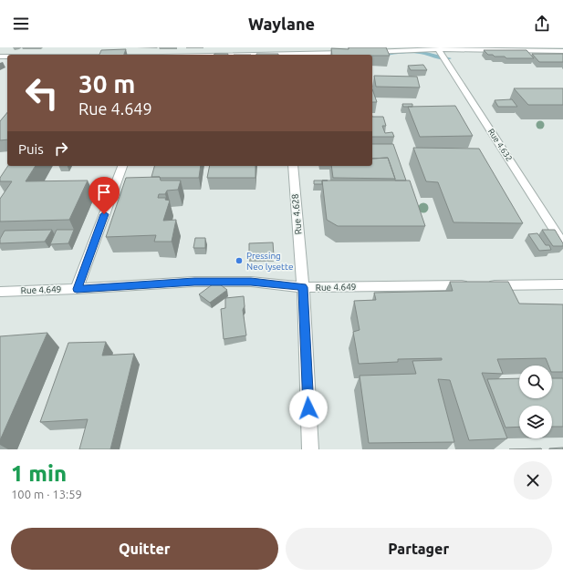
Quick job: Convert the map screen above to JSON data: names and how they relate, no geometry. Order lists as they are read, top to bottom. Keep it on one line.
{"streets":{"street":["Rue 4.632","Rue 4.628","Rue 4.649"]},"crossings":[["Rue 4.628","Rue 4.649"]],"places":["Pressing Neo lysette"],"page":{"header":"Waylane","turn":["30 m","Rue 4.649"],"then":"Puis","heading":["1 min","100 m · 13:59"],"buttons":["Quitter","Partager"]}}
